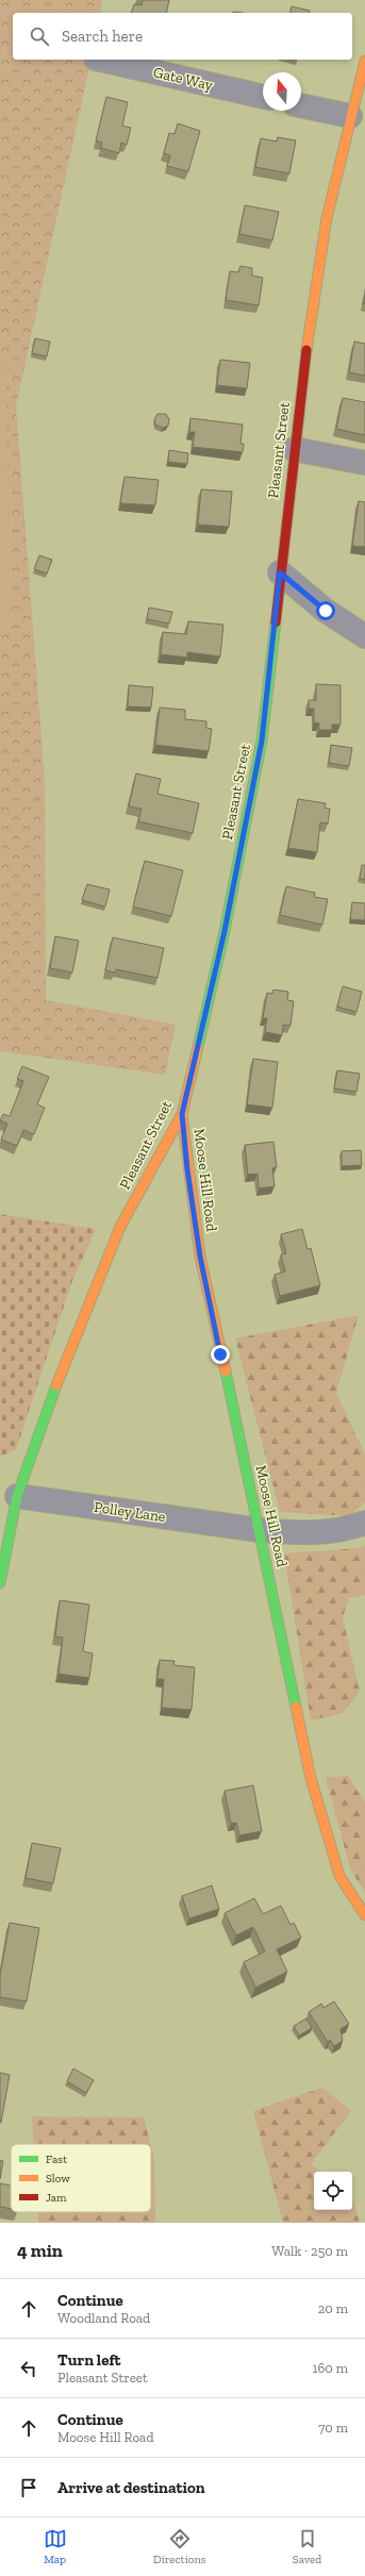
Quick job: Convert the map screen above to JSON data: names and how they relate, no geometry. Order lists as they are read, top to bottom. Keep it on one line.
{"streets":{"street":["Gate Way","Pleasant Street","Moose Hill Road","Polley Lane"]},"crossings":[["Pleasant Street","Moose Hill Road"],["Pleasant Street","Polley Lane"],["Moose Hill Road","Polley Lane"]],"legend":["Fast","Slow","Jam"],"north":"top","page":{"search":"Search here","heading":["4 min","Walk · 250 m"],"list":[["Continue","Woodland Road","20 m"],["Turn left","Pleasant Street","160 m"],["Continue","Moose Hill Road","70 m"],"Arrive at destination"],"nav":["Map","Directions","Saved"]}}
